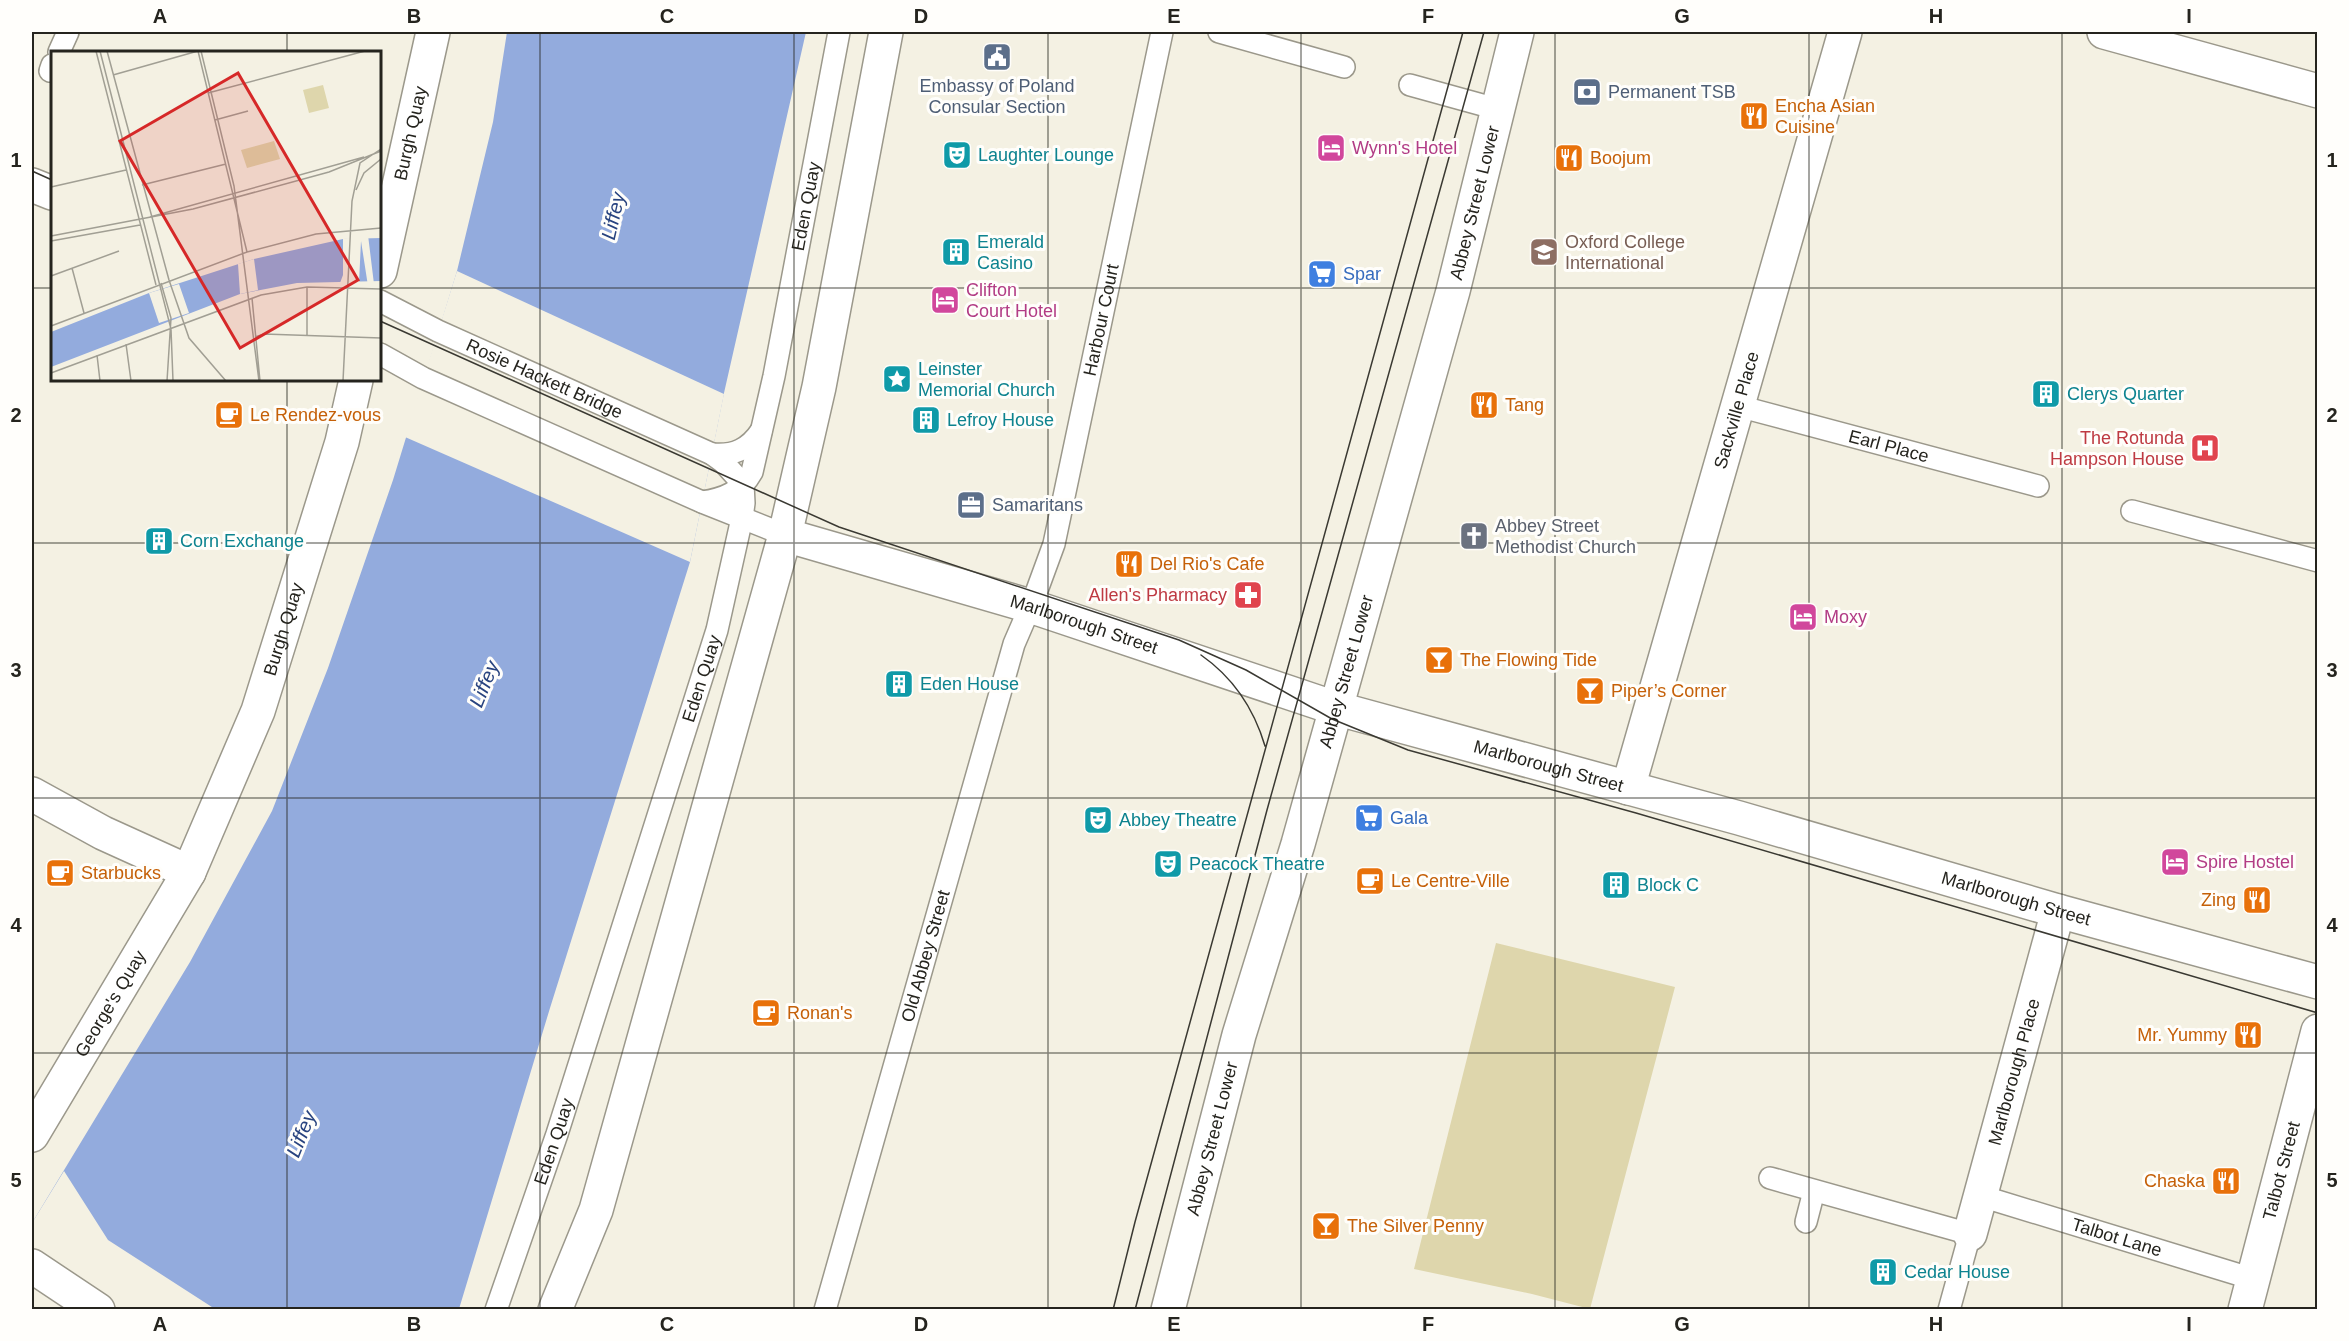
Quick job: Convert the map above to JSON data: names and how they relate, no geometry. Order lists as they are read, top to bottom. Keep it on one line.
{"streets":{"street":["Burgh Quay","Abbey Street Lower","Sackville Place","Marlborough Street","George's Quay","Marlborough Place","Talbot Street"],"lane":["Eden Quay","Harbour Court","Rosie Hackett Bridge","Earl Place","Old Abbey Street","Talbot Lane"]},"crossings":[["Burgh Quay","George's Quay"],["Abbey Street Lower","Marlborough Street"],["Eden Quay","Rosie Hackett Bridge"],["Harbour Court","Marlborough Street"],["Harbour Court","Old Abbey Street"],["Sackville Place","Earl Place"],["Sackville Place","Marlborough Street"],["Marlborough Street","Old Abbey Street"],["Marlborough Street","Marlborough Place"],["Marlborough Place","Talbot Lane"],["Talbot Street","Talbot Lane"]],"water":["Liffey"],"places":{"public building":["Embassy of Poland Consular Section"],"bank":["Permanent TSB"],"restaurant":["Encha Asian Cuisine","Boojum","Tang","Del Rio's Cafe","Zing","Mr. Yummy","Chaska"],"hotel":["Wynn's Hotel","Clifton Court Hotel","Moxy","Spire Hostel"],"theatre":["Laughter Lounge","Abbey Theatre","Peacock Theatre"],"building":["Emerald Casino","Clerys Quarter","Lefroy House","Corn Exchange","Eden House","Block C","Cedar House"],"school or university":["Oxford College International"],"supermarket":["Spar","Gala"],"place":["Leinster Memorial Church"],"cafe":["Le Rendez-vous","Starbucks","Le Centre-Ville","Ronan's"],"hospital":["The Rotunda Hampson House"],"office":["Samaritans"],"church":["Abbey Street Methodist Church"],"pharmacy":["Allen's Pharmacy"],"bar":["The Flowing Tide","Piper’s Corner","The Silver Penny"]},"grid":{"columns":["A","B","C","D","E","F","G","H","I"],"rows":["1","2","3","4","5"]}}
